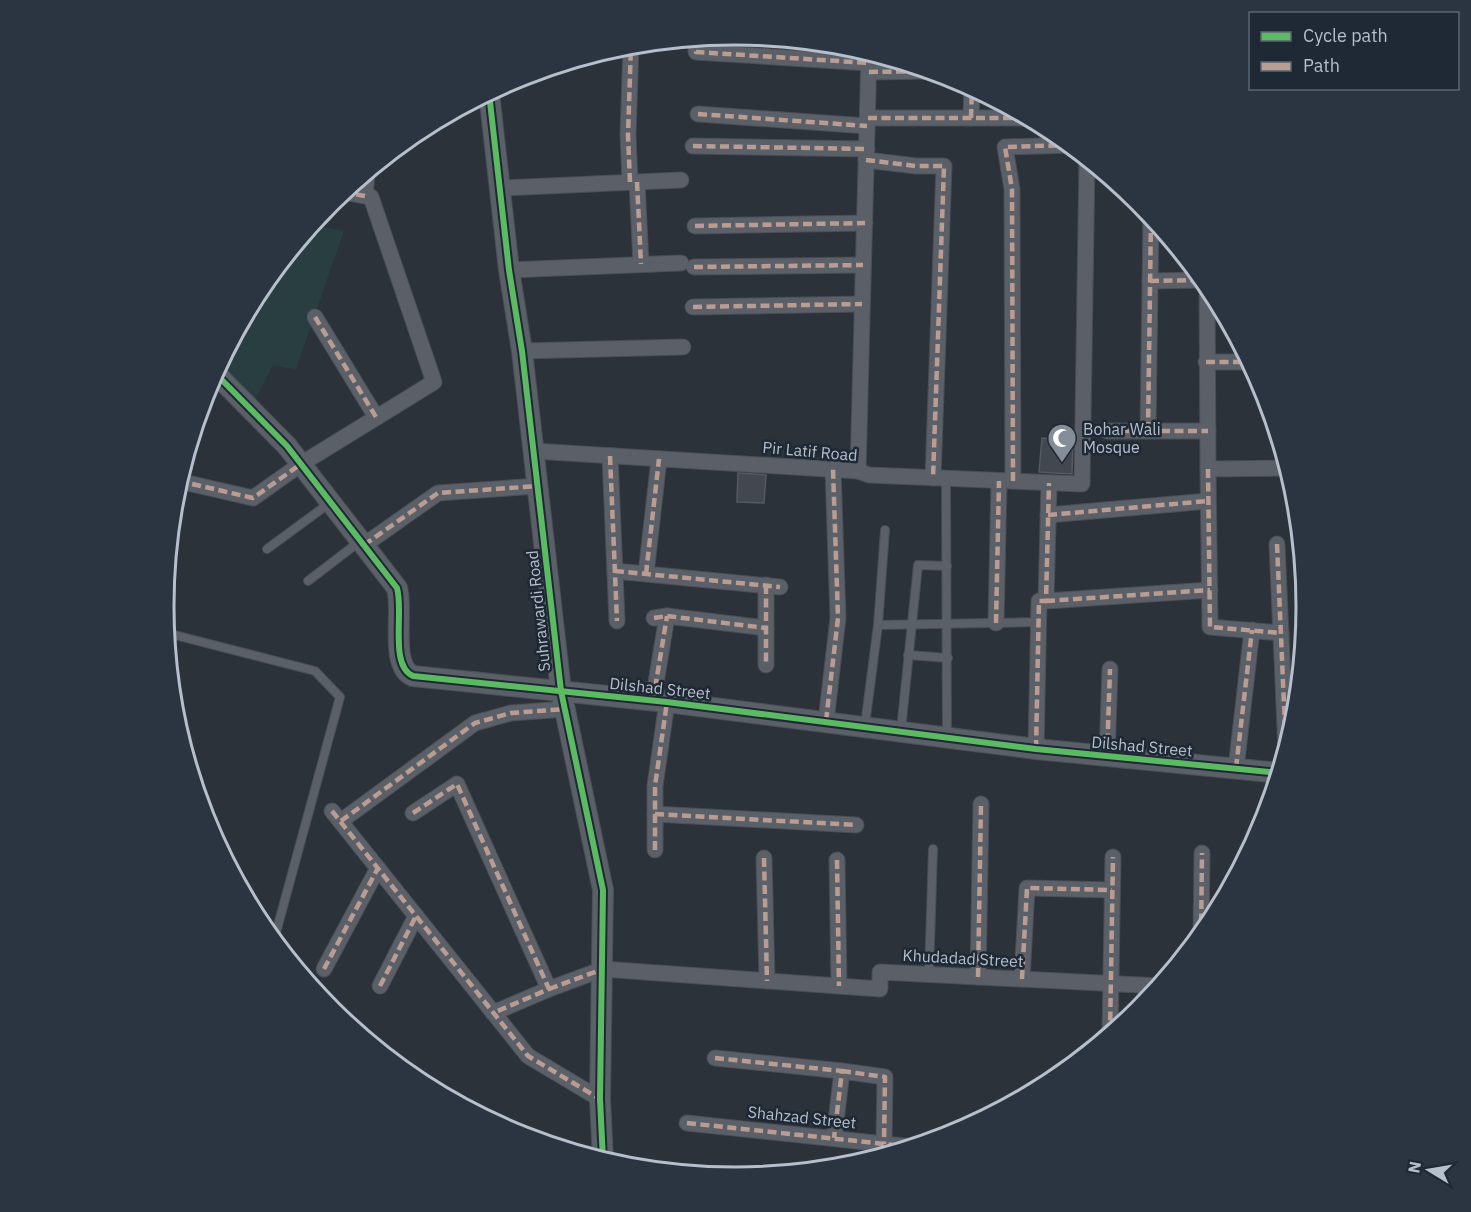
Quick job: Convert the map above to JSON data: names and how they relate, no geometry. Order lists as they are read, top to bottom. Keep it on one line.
{"streets":{"street":["Pir Latif Road","Suhrawardi Road","Dilshad Street","Khudadad Street","Shahzad Street"]},"crossings":[["Pir Latif Road","Suhrawardi Road"],["Suhrawardi Road","Dilshad Street"],["Suhrawardi Road","Khudadad Street"]],"places":{"mosque":["Bohar Wali Mosque"]},"legend":["Cycle path","Path"],"north":"left"}
